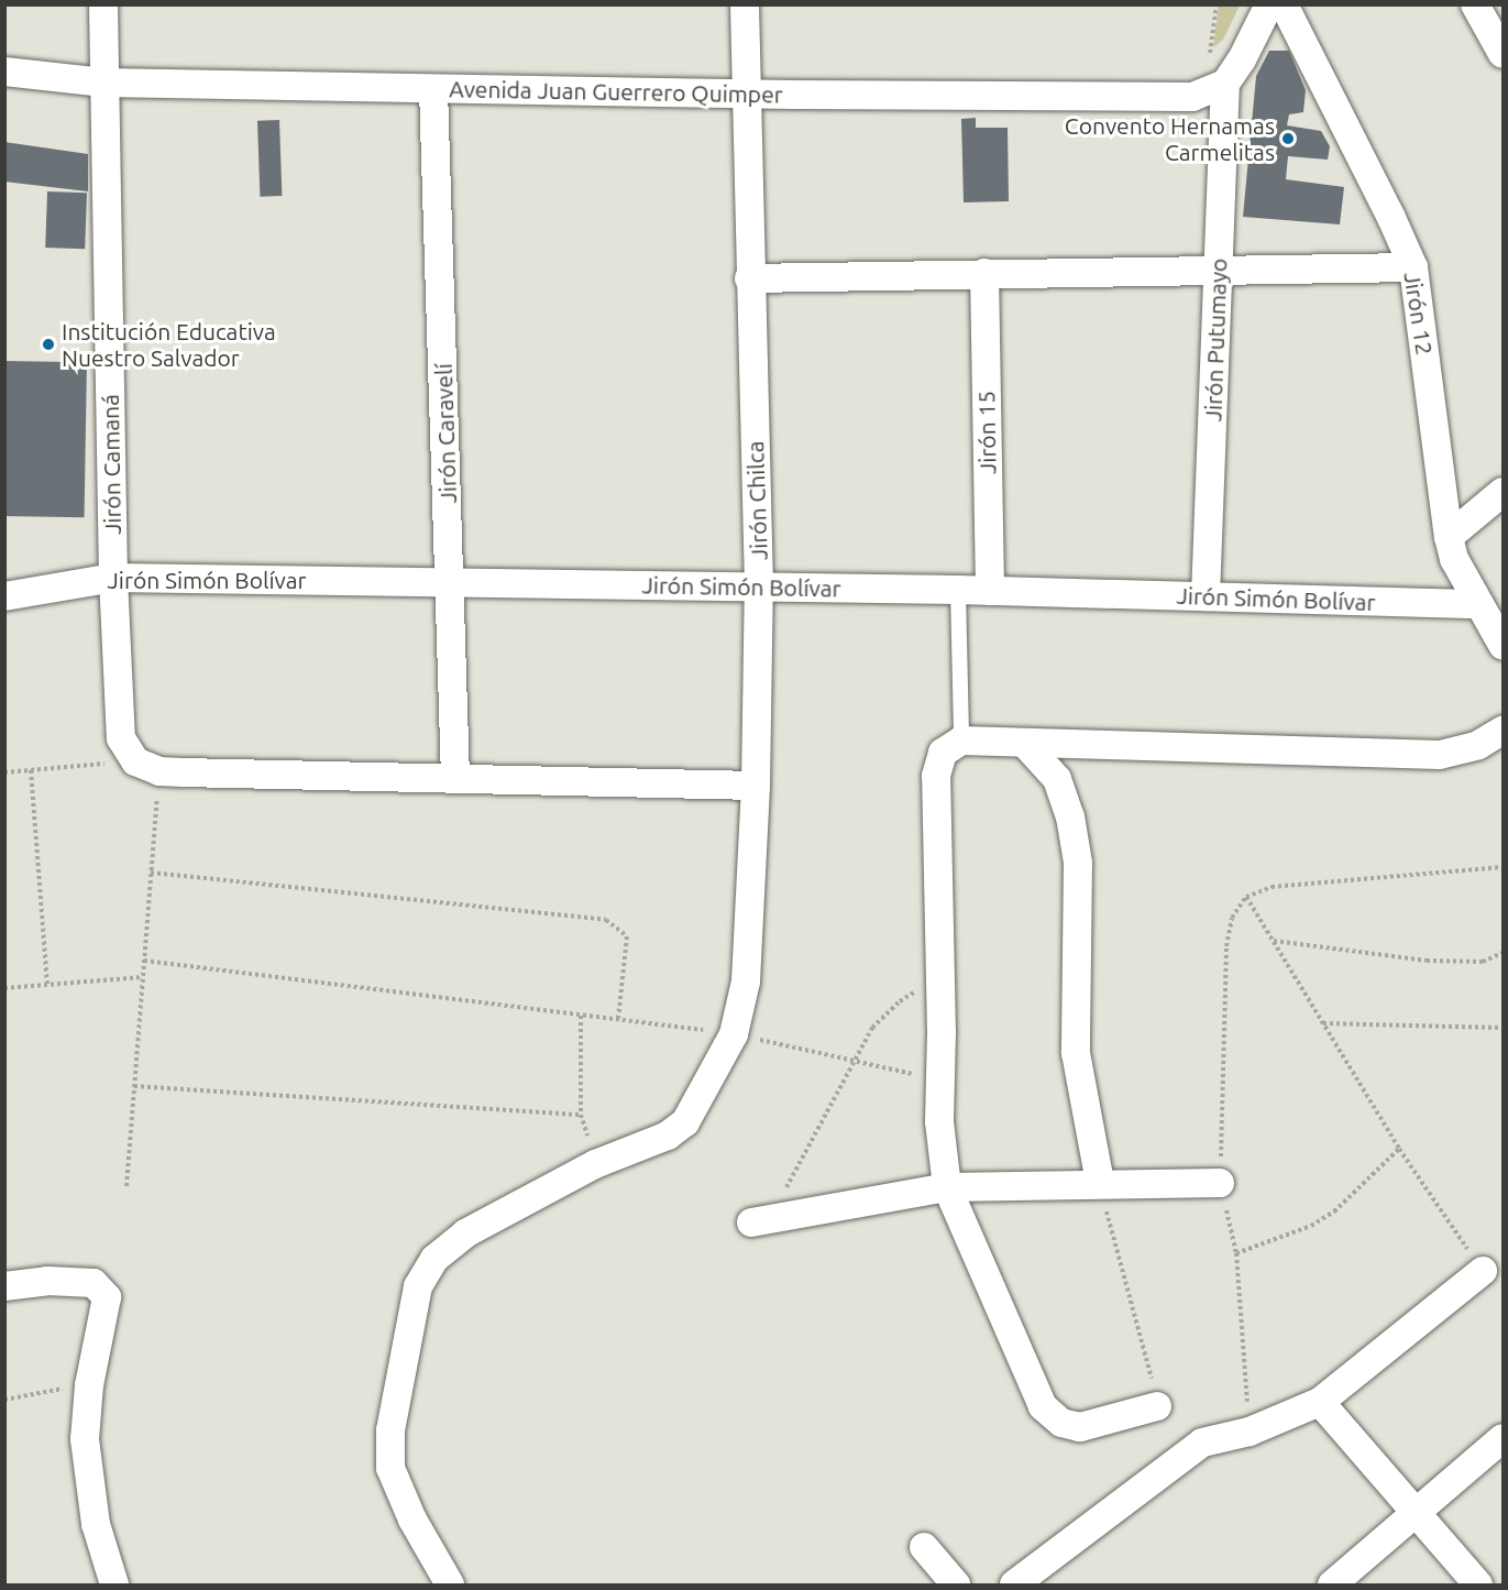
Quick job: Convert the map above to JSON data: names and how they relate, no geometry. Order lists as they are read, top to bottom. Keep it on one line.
{"streets":{"street":["Avenida Juan Guerrero Quimper","Jirón 12","Jirón Putumayo","Jirón 15","Jirón Caravelí","Jirón Camaná","Jirón Chilca","Jirón Simón Bolívar"]},"crossings":[["Avenida Juan Guerrero Quimper","Jirón Putumayo"],["Avenida Juan Guerrero Quimper","Jirón Caravelí"],["Avenida Juan Guerrero Quimper","Jirón Camaná"],["Avenida Juan Guerrero Quimper","Jirón Chilca"],["Jirón 12","Jirón Simón Bolívar"],["Jirón Putumayo","Jirón Simón Bolívar"],["Jirón 15","Jirón Simón Bolívar"],["Jirón Caravelí","Jirón Simón Bolívar"],["Jirón Camaná","Jirón Simón Bolívar"],["Jirón Chilca","Jirón Simón Bolívar"]],"places":["Convento Hernamas Carmelitas","Institución Educativa Nuestro Salvador"]}
